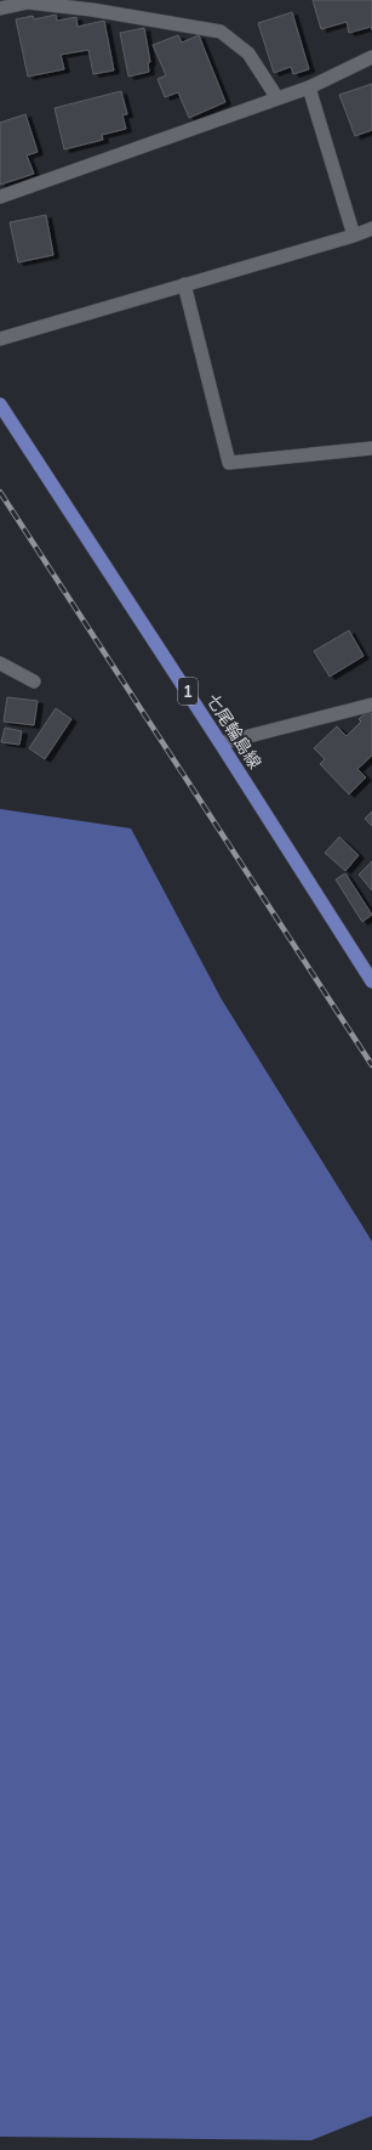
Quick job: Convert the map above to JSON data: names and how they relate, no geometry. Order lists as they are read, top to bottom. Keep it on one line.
{"streets":{"main road":["1","七尾輪島線"]}}
